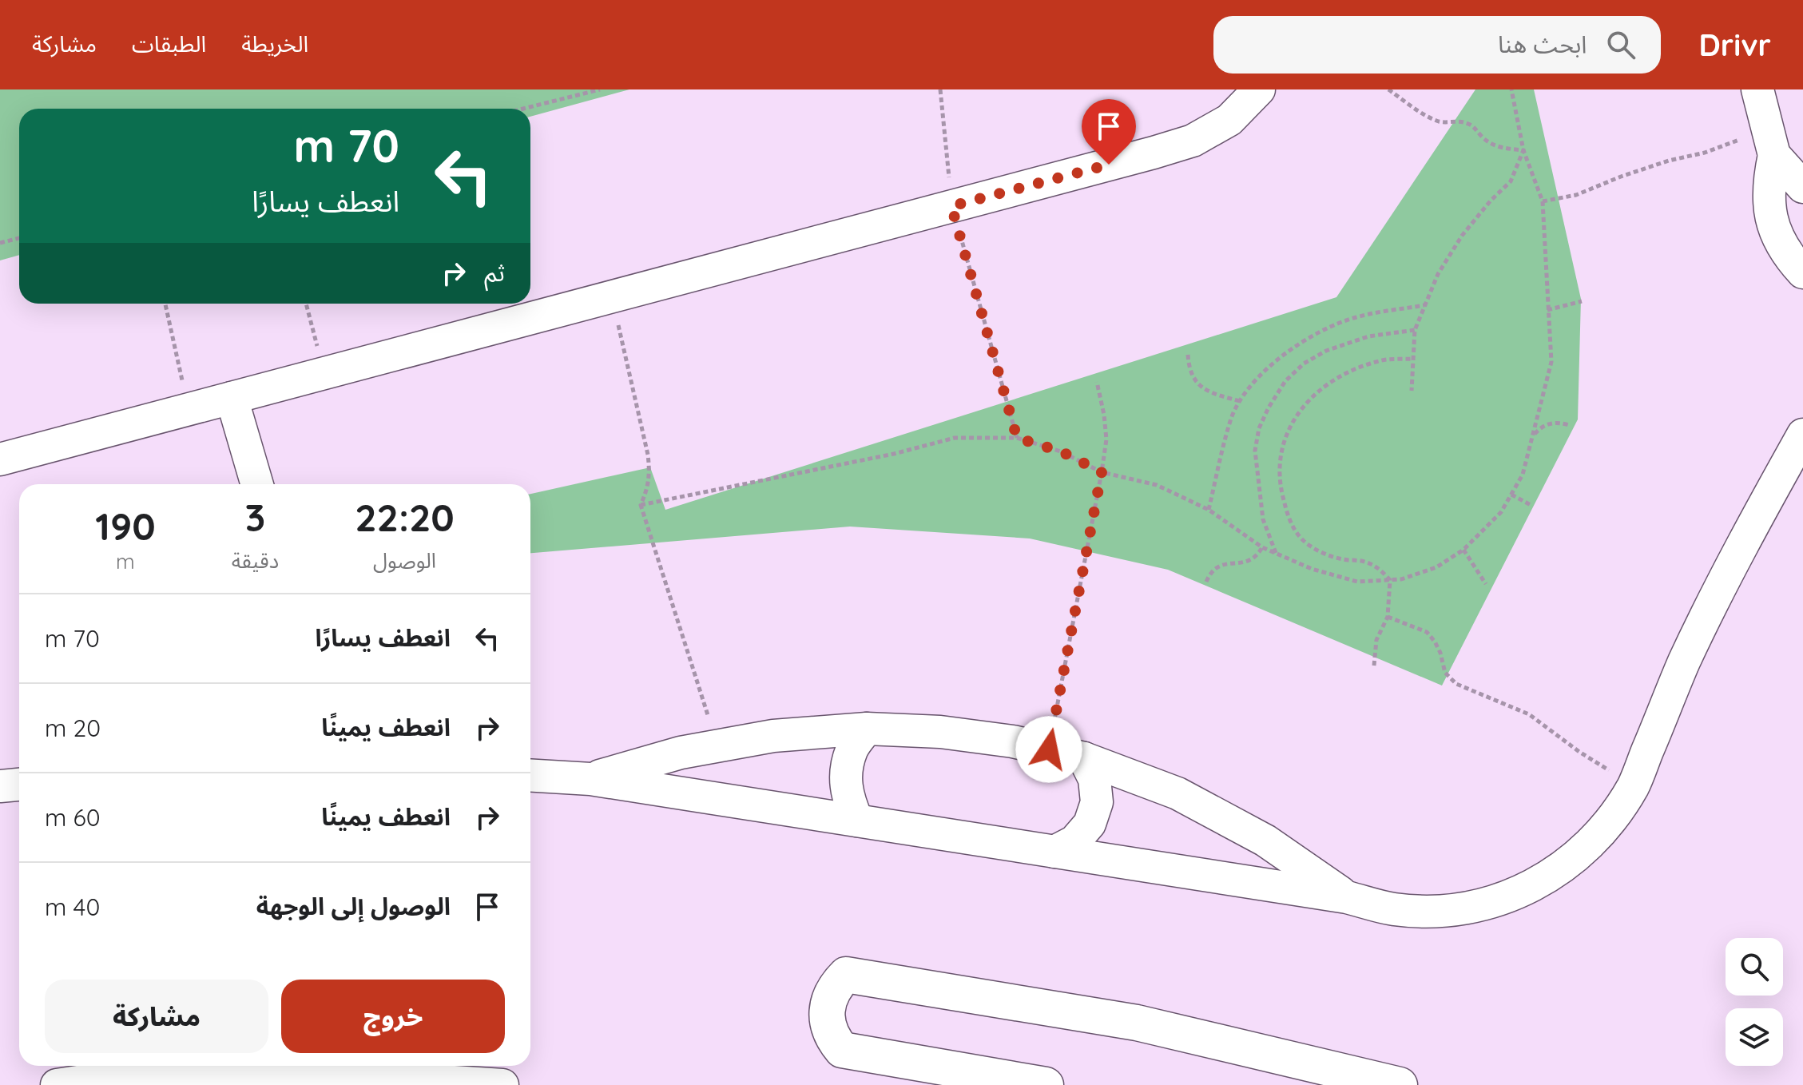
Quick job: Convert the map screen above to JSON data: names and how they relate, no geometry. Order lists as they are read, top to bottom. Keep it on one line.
{"page":{"header":"Drivr","search":"ابحث هنا","nav":["الخريطة","الطبقات","مشاركة"],"turn":["70 m","انعطف يسارًا"],"then":"ثم","eta":["22:20","الوصول","3","دقيقة","190","m"],"list":[{"name":"انعطف يسارًا","value":"70 m"},{"name":"انعطف يمينًا","value":"20 m"},{"name":"انعطف يمينًا","value":"60 m"},{"name":"الوصول إلى الوجهة","value":"40 m"}],"buttons":["خروج","مشاركة"]}}
